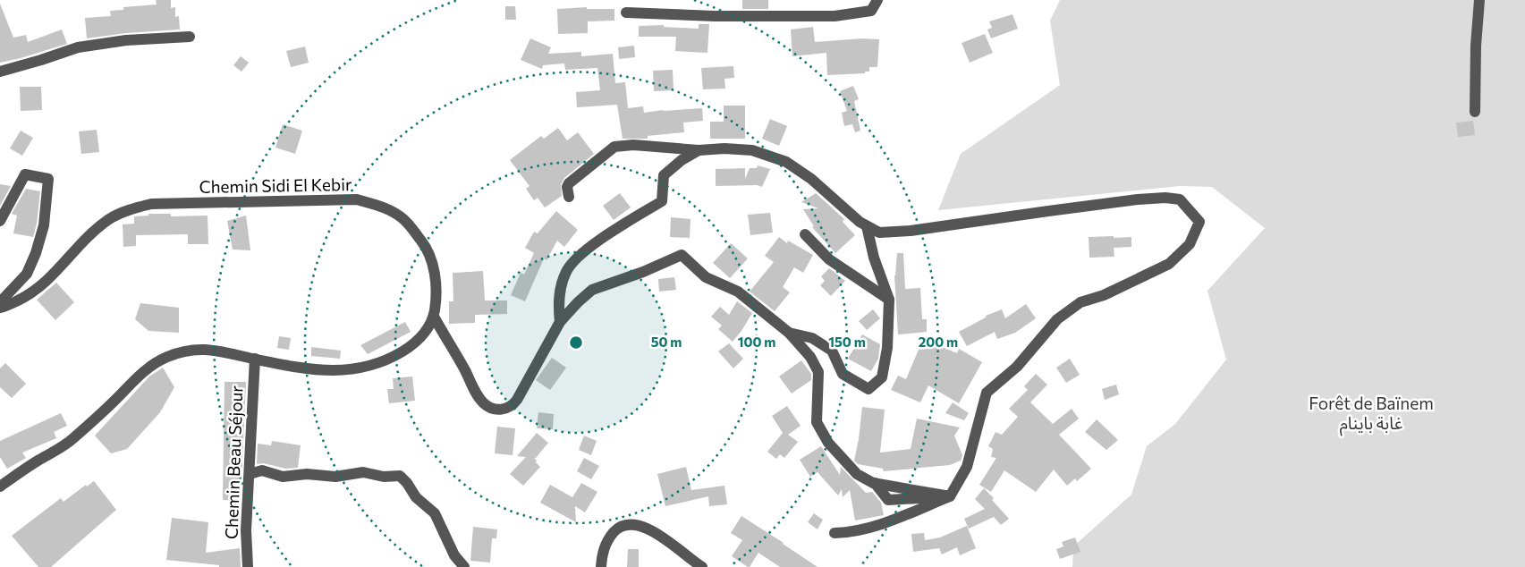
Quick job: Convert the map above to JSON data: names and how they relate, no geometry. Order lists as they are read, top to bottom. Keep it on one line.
{"streets":{"street":["Chemin Sidi El Kebir","Chemin Beau Séjour"]},"crossings":[["Chemin Sidi El Kebir","Chemin Beau Séjour"]],"parks":["Forêt de Baïnem غابة باينام"],"rings":["50 m","100 m","150 m","200 m"]}
